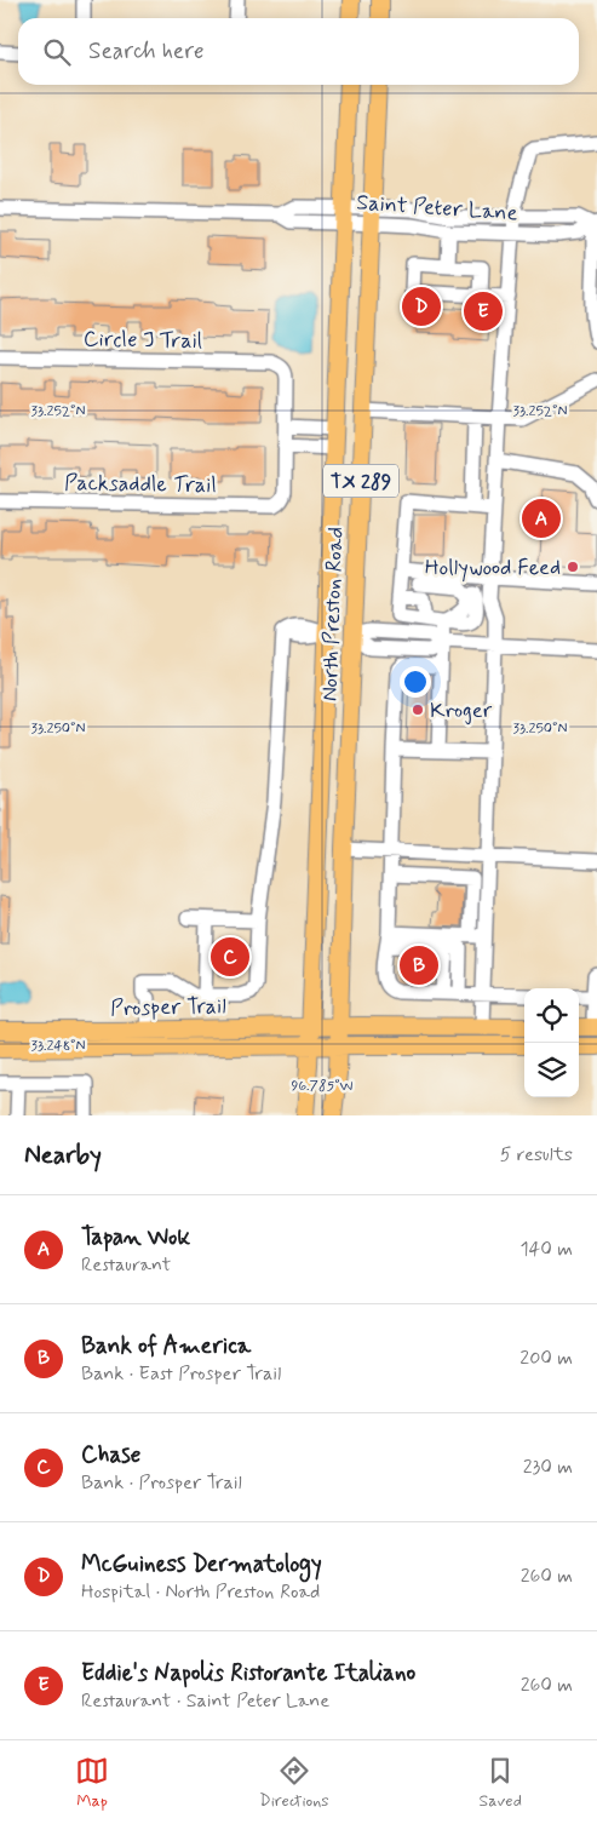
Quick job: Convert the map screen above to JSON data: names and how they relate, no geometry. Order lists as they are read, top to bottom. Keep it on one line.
{"streets":{"main road":["TX 289","North Preston Road","Prosper Trail"],"street":["Saint Peter Lane","Circle J Trail","Packsaddle Trail"]},"crossings":[["Saint Peter Lane","North Preston Road"],["North Preston Road","Prosper Trail"]],"places":["Hollywood Feed","Kroger"],"page":{"search":"Search here","pins":["D","E","A","C","B"],"heading":["Nearby","5 results"],"list":[{"mark":"A","name":"Tapan Wok","note":"Restaurant","value":"140 m"},{"mark":"B","name":"Bank of America","note":"Bank · East Prosper Trail","value":"200 m"},{"mark":"C","name":"Chase","note":"Bank · Prosper Trail","value":"230 m"},{"mark":"D","name":"McGuiness Dermatology","note":"Hospital · North Preston Road","value":"260 m"},{"mark":"E","name":"Eddie's Napolis Ristorante Italiano","note":"Restaurant · Saint Peter Lane","value":"260 m"}],"nav":["Map","Directions","Saved"]},"coordinates":["33.252°N","33.250°N","33.248°N","96.785°W"]}
